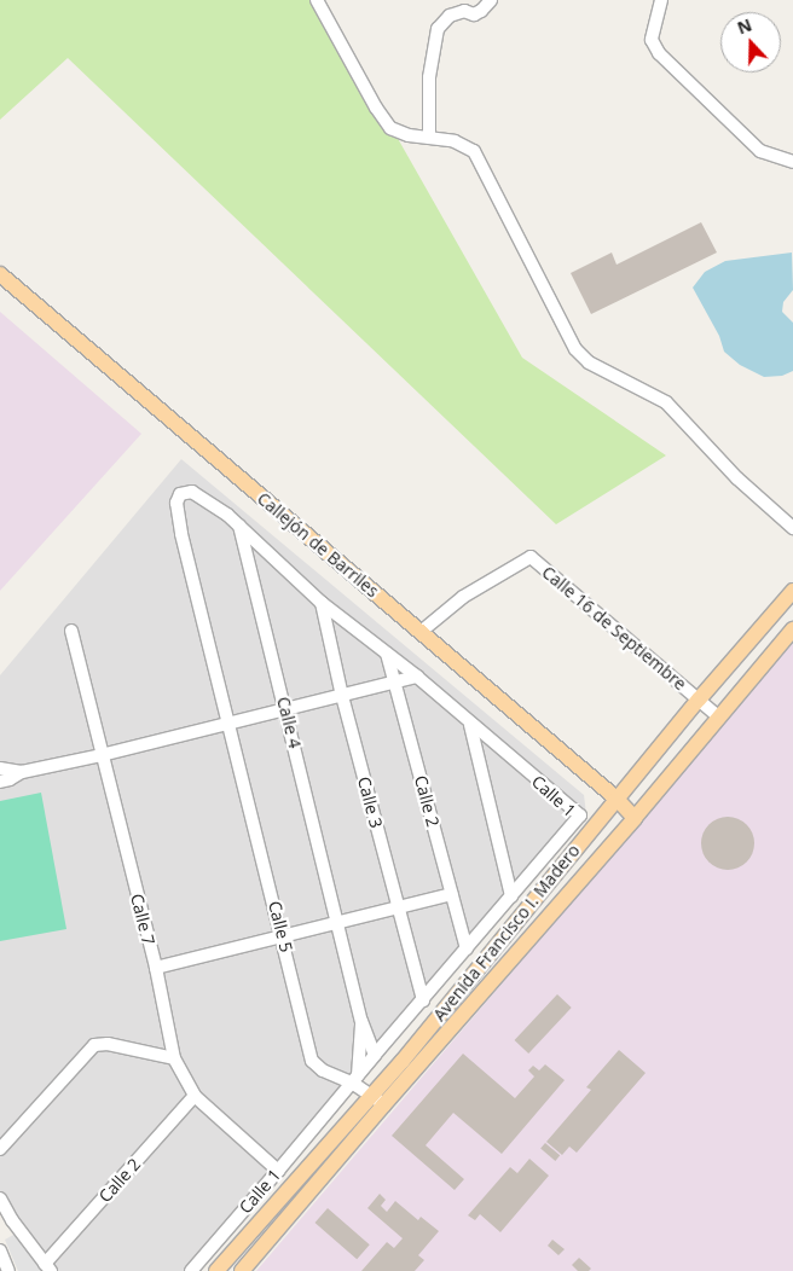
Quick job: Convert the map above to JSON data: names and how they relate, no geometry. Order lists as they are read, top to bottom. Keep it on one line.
{"streets":{"main road":["Callejón de Barriles","Avenida Francisco I. Madero"],"street":["Calle 16 de Septiembre","Calle 4","Calle 1","Calle 2","Calle 3","Calle 7","Calle 5"]},"crossings":[["Callejón de Barriles","Calle 16 de Septiembre"],["Callejón de Barriles","Avenida Francisco I. Madero"],["Calle 16 de Septiembre","Avenida Francisco I. Madero"],["Calle 4","Calle 1"],["Calle 4","Calle 5"],["Calle 1","Calle 2"],["Calle 1","Calle 3"],["Calle 1","Calle 7"],["Calle 1","Calle 5"],["Calle 2","Calle 7"],["Calle 5","Avenida Francisco I. Madero"]],"north":"top"}
